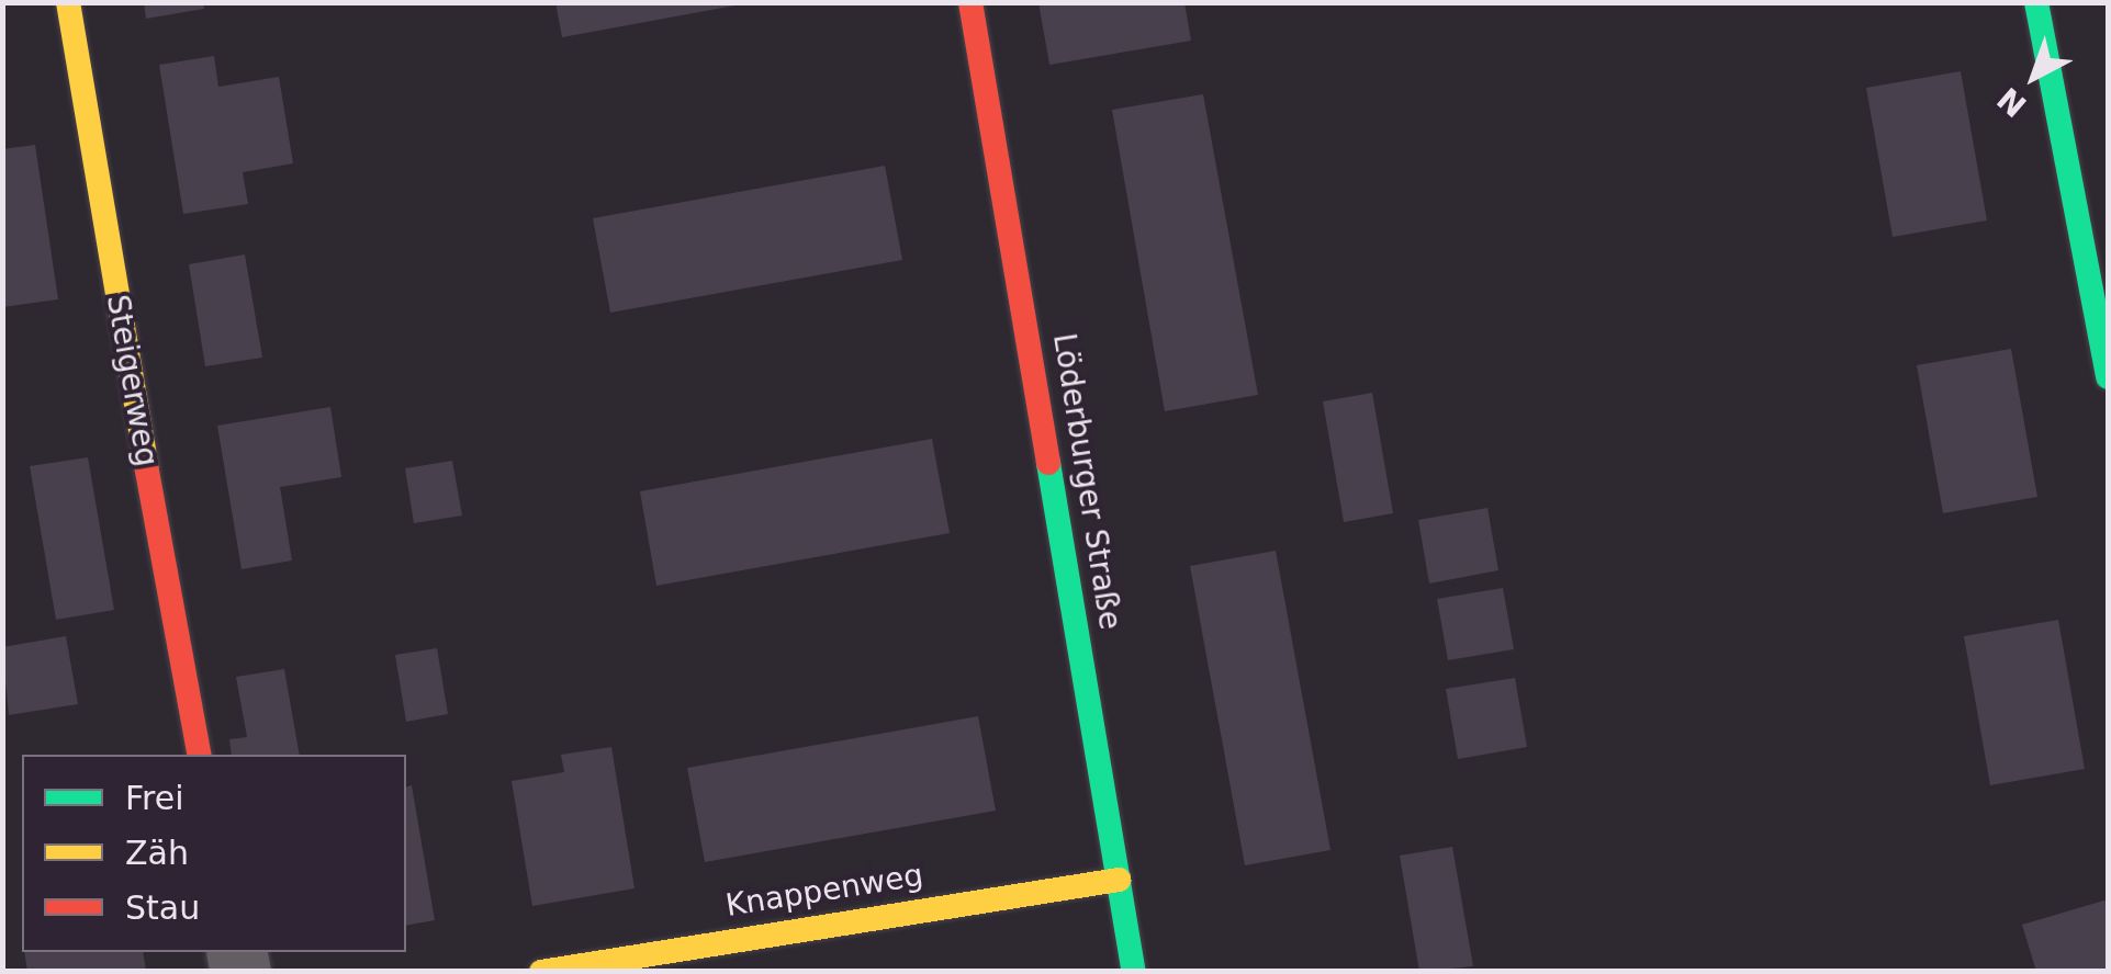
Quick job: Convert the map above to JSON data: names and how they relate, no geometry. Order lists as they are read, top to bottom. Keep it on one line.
{"streets":{"street":["Steigerweg","Löderburger Straße","Knappenweg"]},"crossings":[["Löderburger Straße","Knappenweg"]],"legend":["Frei","Zäh","Stau"],"north":"bottom left"}
